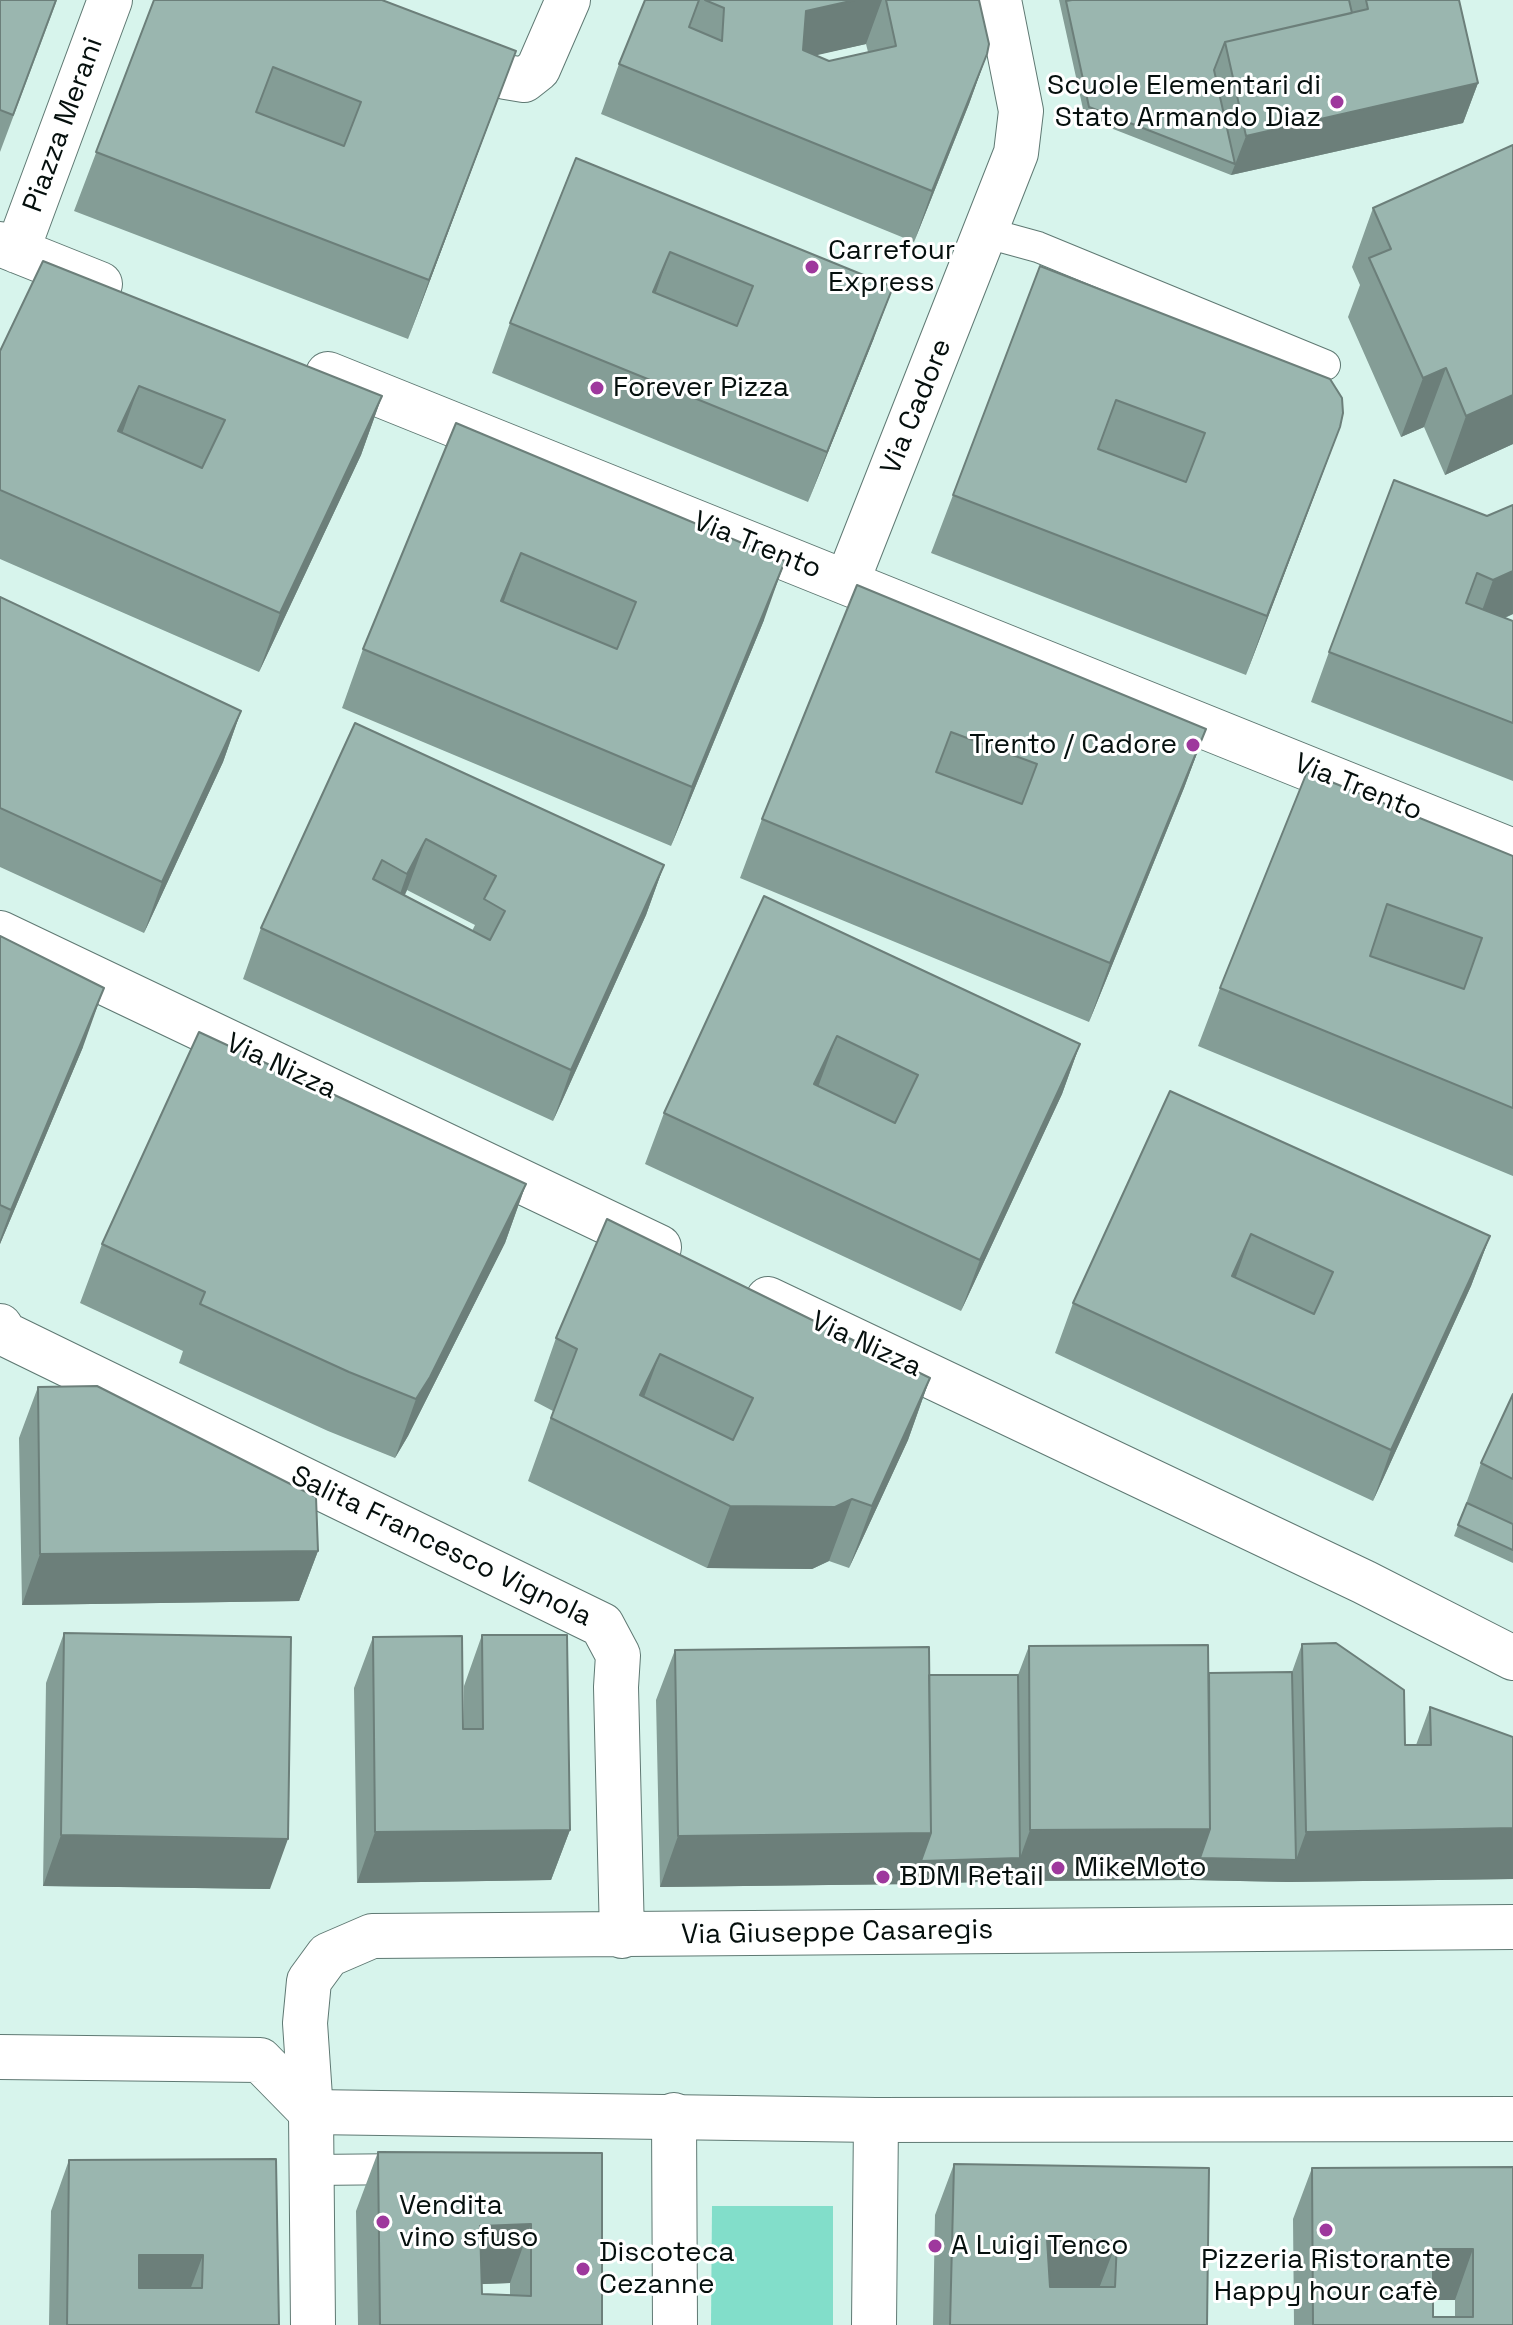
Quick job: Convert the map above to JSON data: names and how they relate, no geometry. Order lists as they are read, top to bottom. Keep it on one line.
{"streets":{"street":["Piazza Merani","Via Cadore","Via Trento","Via Nizza","Salita Francesco Vignola","Via Giuseppe Casaregis"]},"crossings":[["Via Cadore","Via Trento"],["Salita Francesco Vignola","Via Giuseppe Casaregis"]],"places":["Scuole Elementari di Stato Armando Diaz","Carrefour Express","Forever Pizza","Trento / Cadore","MikeMoto","BDM Retail","Vendita vino sfuso","Pizzeria Ristorante Happy hour cafè","A Luigi Tenco","Discoteca Cezanne"]}
